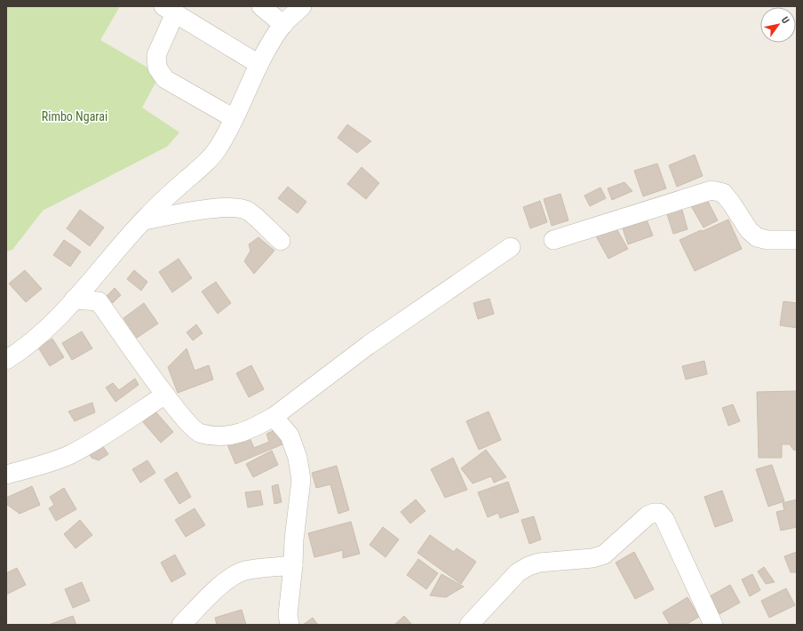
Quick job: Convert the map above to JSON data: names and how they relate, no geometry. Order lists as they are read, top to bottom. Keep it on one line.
{"parks":["Rimbo Ngarai"],"north":"top right"}
